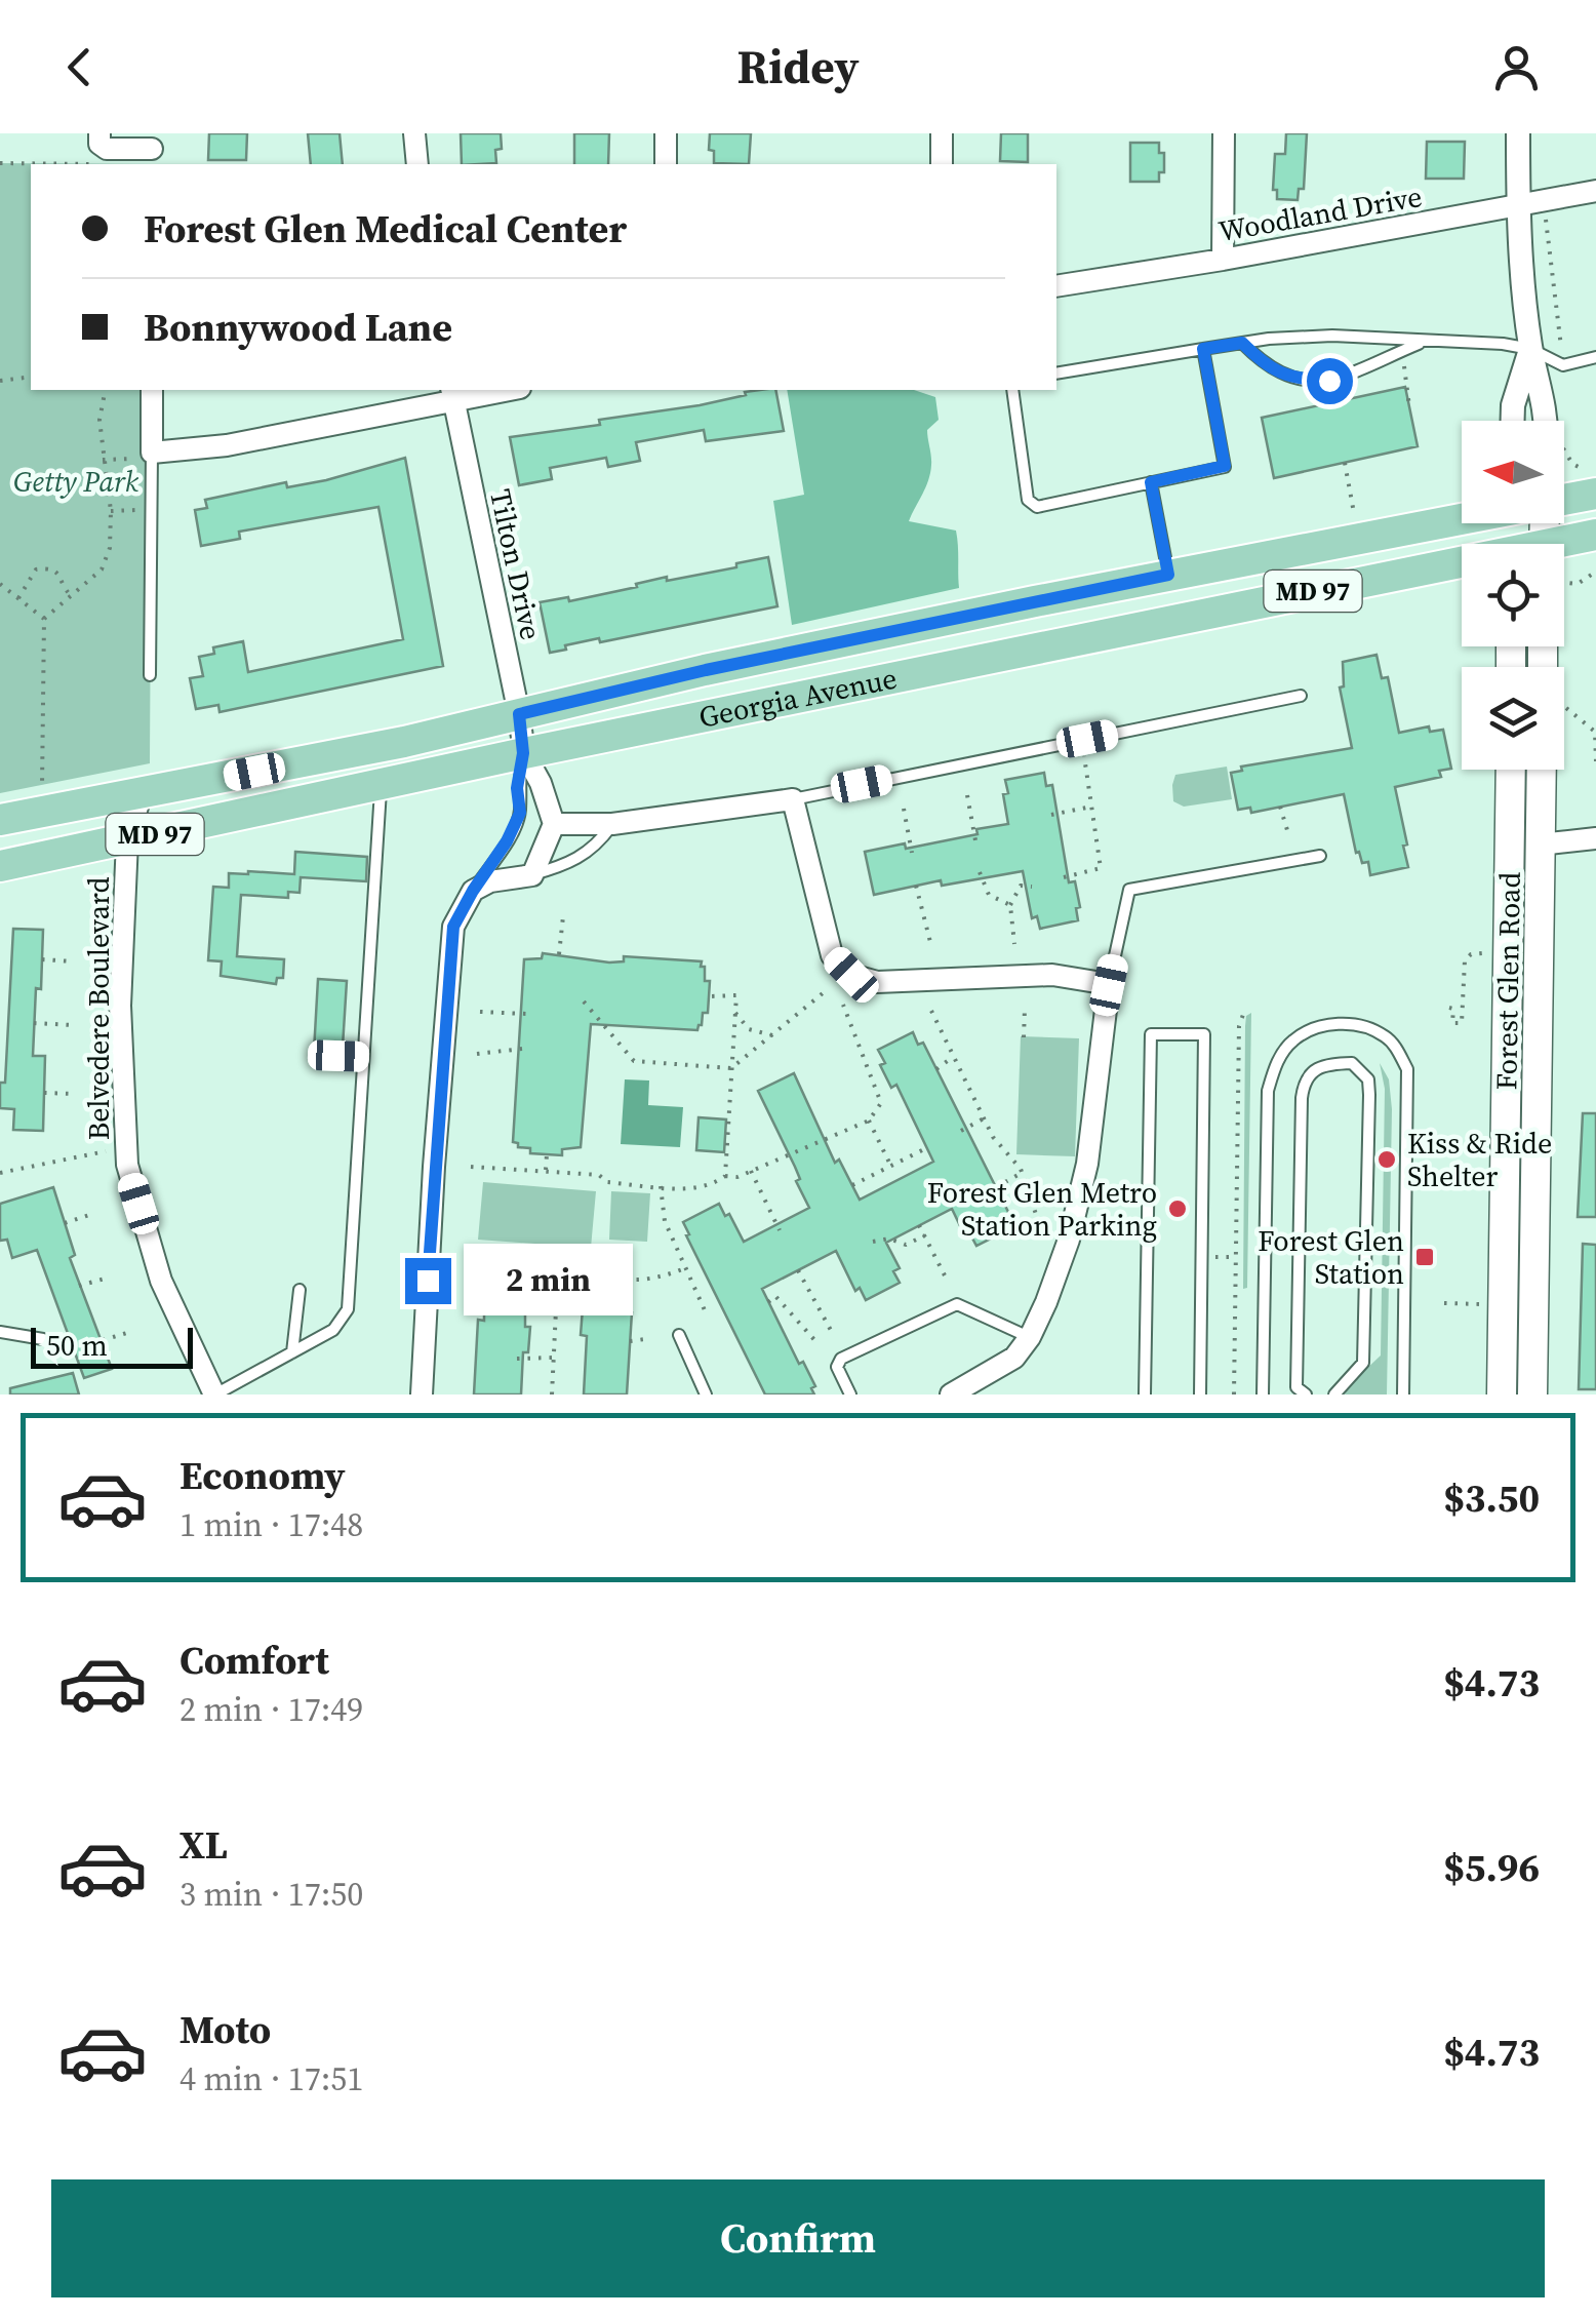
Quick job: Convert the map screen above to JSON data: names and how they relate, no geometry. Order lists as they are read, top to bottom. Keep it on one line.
{"streets":{"main road":["MD 97","Georgia Avenue","Forest Glen Road"],"street":["Woodland Drive","Tilton Drive","Belvedere Boulevard"]},"crossings":[["Tilton Drive","Georgia Avenue"],["Georgia Avenue","Belvedere Boulevard"]],"parks":["Getty Park"],"places":{"other":["Kiss & Ride Shelter","Forest Glen Metro Station Parking"],"transit":["Forest Glen Station"]},"scale_bar":"50 m","north":"left","page":{"header":"Ridey","banner":["Forest Glen Medical Center","Bonnywood Lane"],"bubble":"2 min","scale":"50 m","list":[{"name":"Economy","note":"1 min · 17:48","value":"$3.50"},{"name":"Comfort","note":"2 min · 17:49","value":"$4.73"},{"name":"XL","note":"3 min · 17:50","value":"$5.96"},{"name":"Moto","note":"4 min · 17:51","value":"$4.73"}],"buttons":"Confirm"}}
